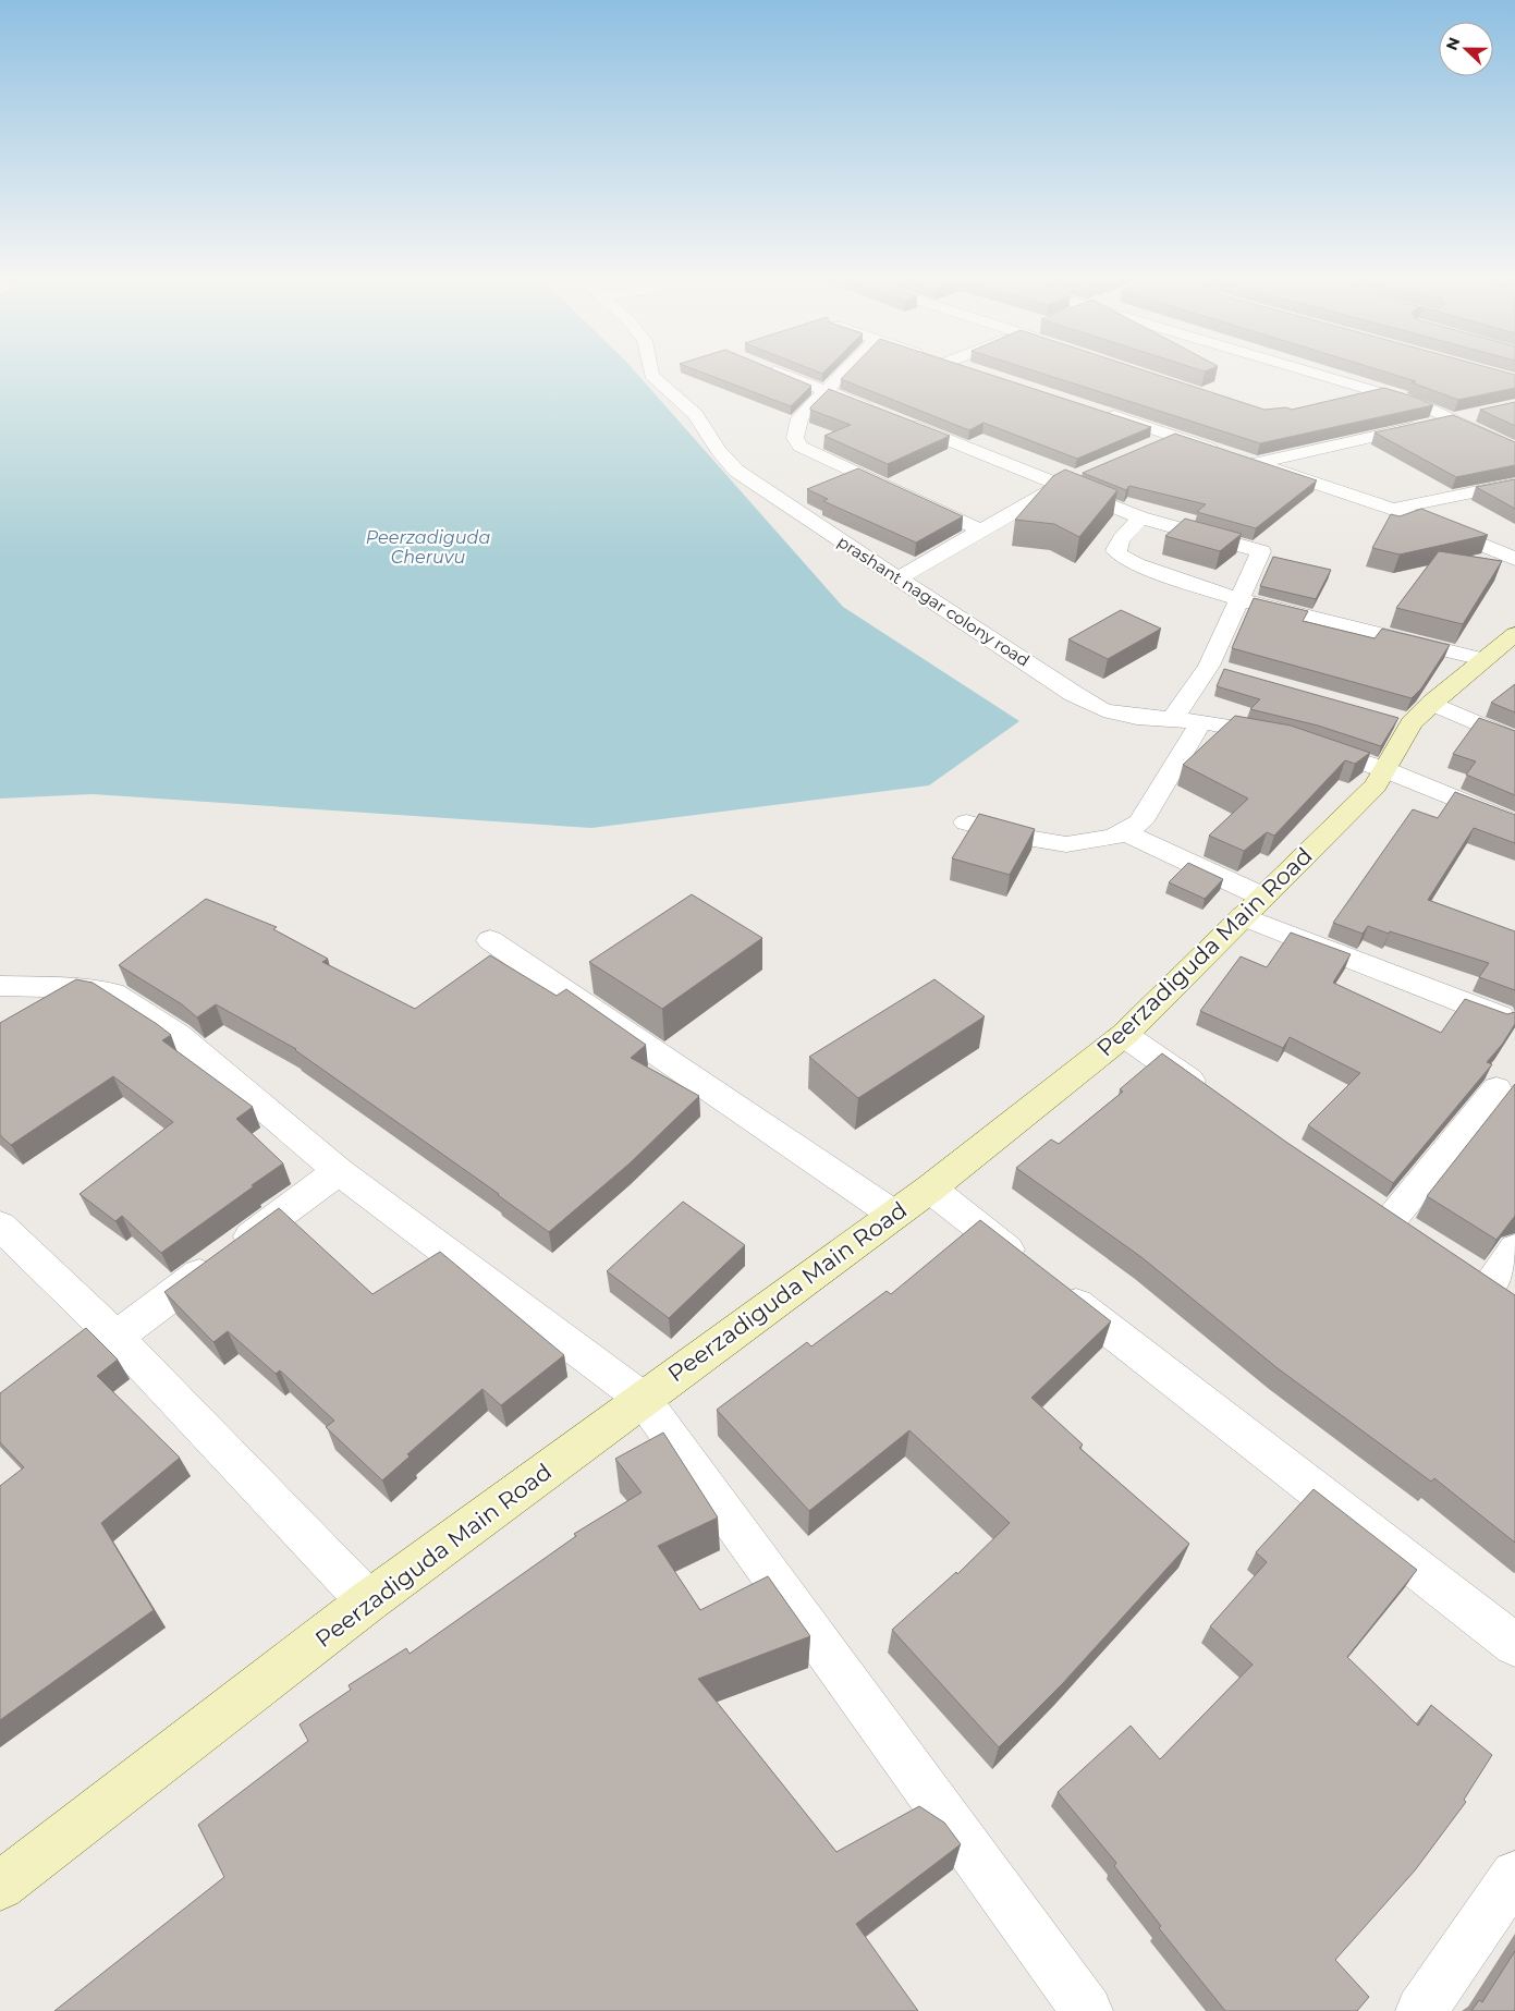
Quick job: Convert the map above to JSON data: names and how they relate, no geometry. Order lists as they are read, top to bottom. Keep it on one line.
{"streets":{"street":["prashant nagar colony road","Peerzadiguda Main Road"]},"water":["Peerzadiguda Cheruvu"],"north":"left"}
